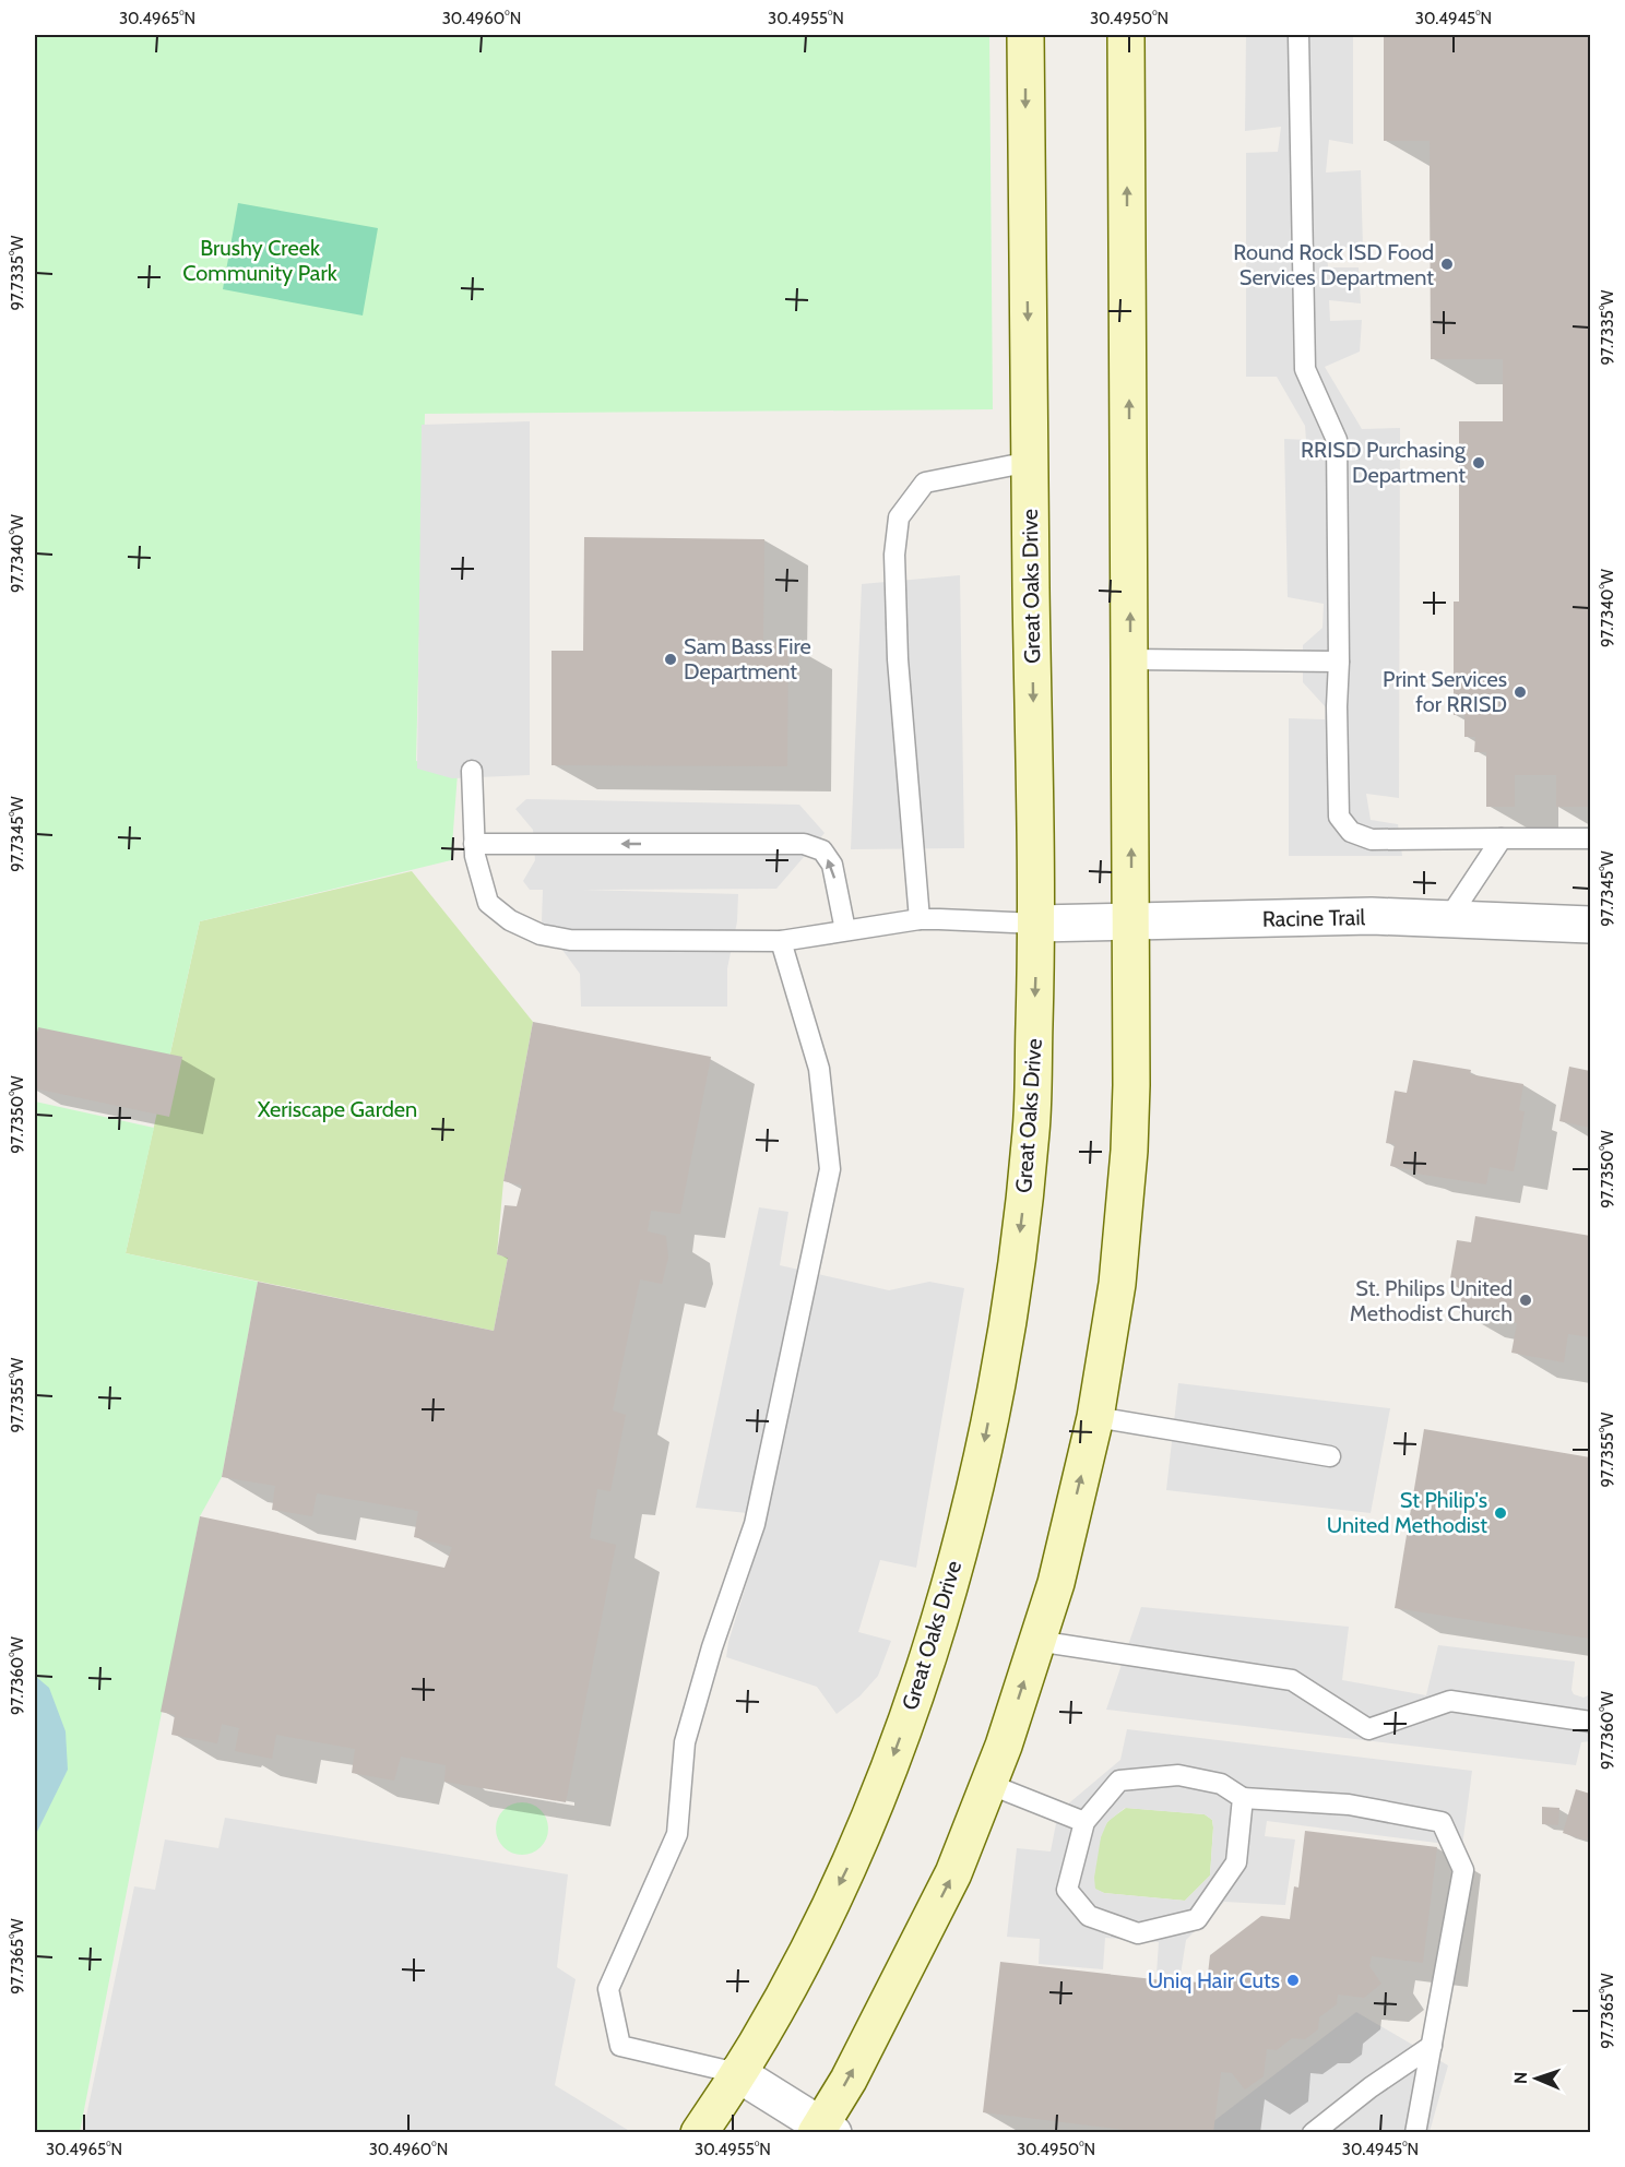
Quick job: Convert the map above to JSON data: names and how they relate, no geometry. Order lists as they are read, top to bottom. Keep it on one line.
{"streets":{"street":["Great Oaks Drive","Racine Trail"]},"crossings":[["Great Oaks Drive","Racine Trail"]],"parks":["Brushy Creek Community Park","Xeriscape Garden"],"places":["Round Rock ISD Food Services Department","RRISD Purchasing Department","Sam Bass Fire Department","Print Services for RRISD","St. Philips United Methodist Church","St Philip's United Methodist","Uniq Hair Cuts"],"north":"left","coordinates":["30.4965°N","30.4960°N","30.4955°N","30.4950°N","30.4945°N","97.7335°W","97.7340°W","97.7345°W","97.7350°W","97.7355°W","97.7360°W","97.7365°W"]}
